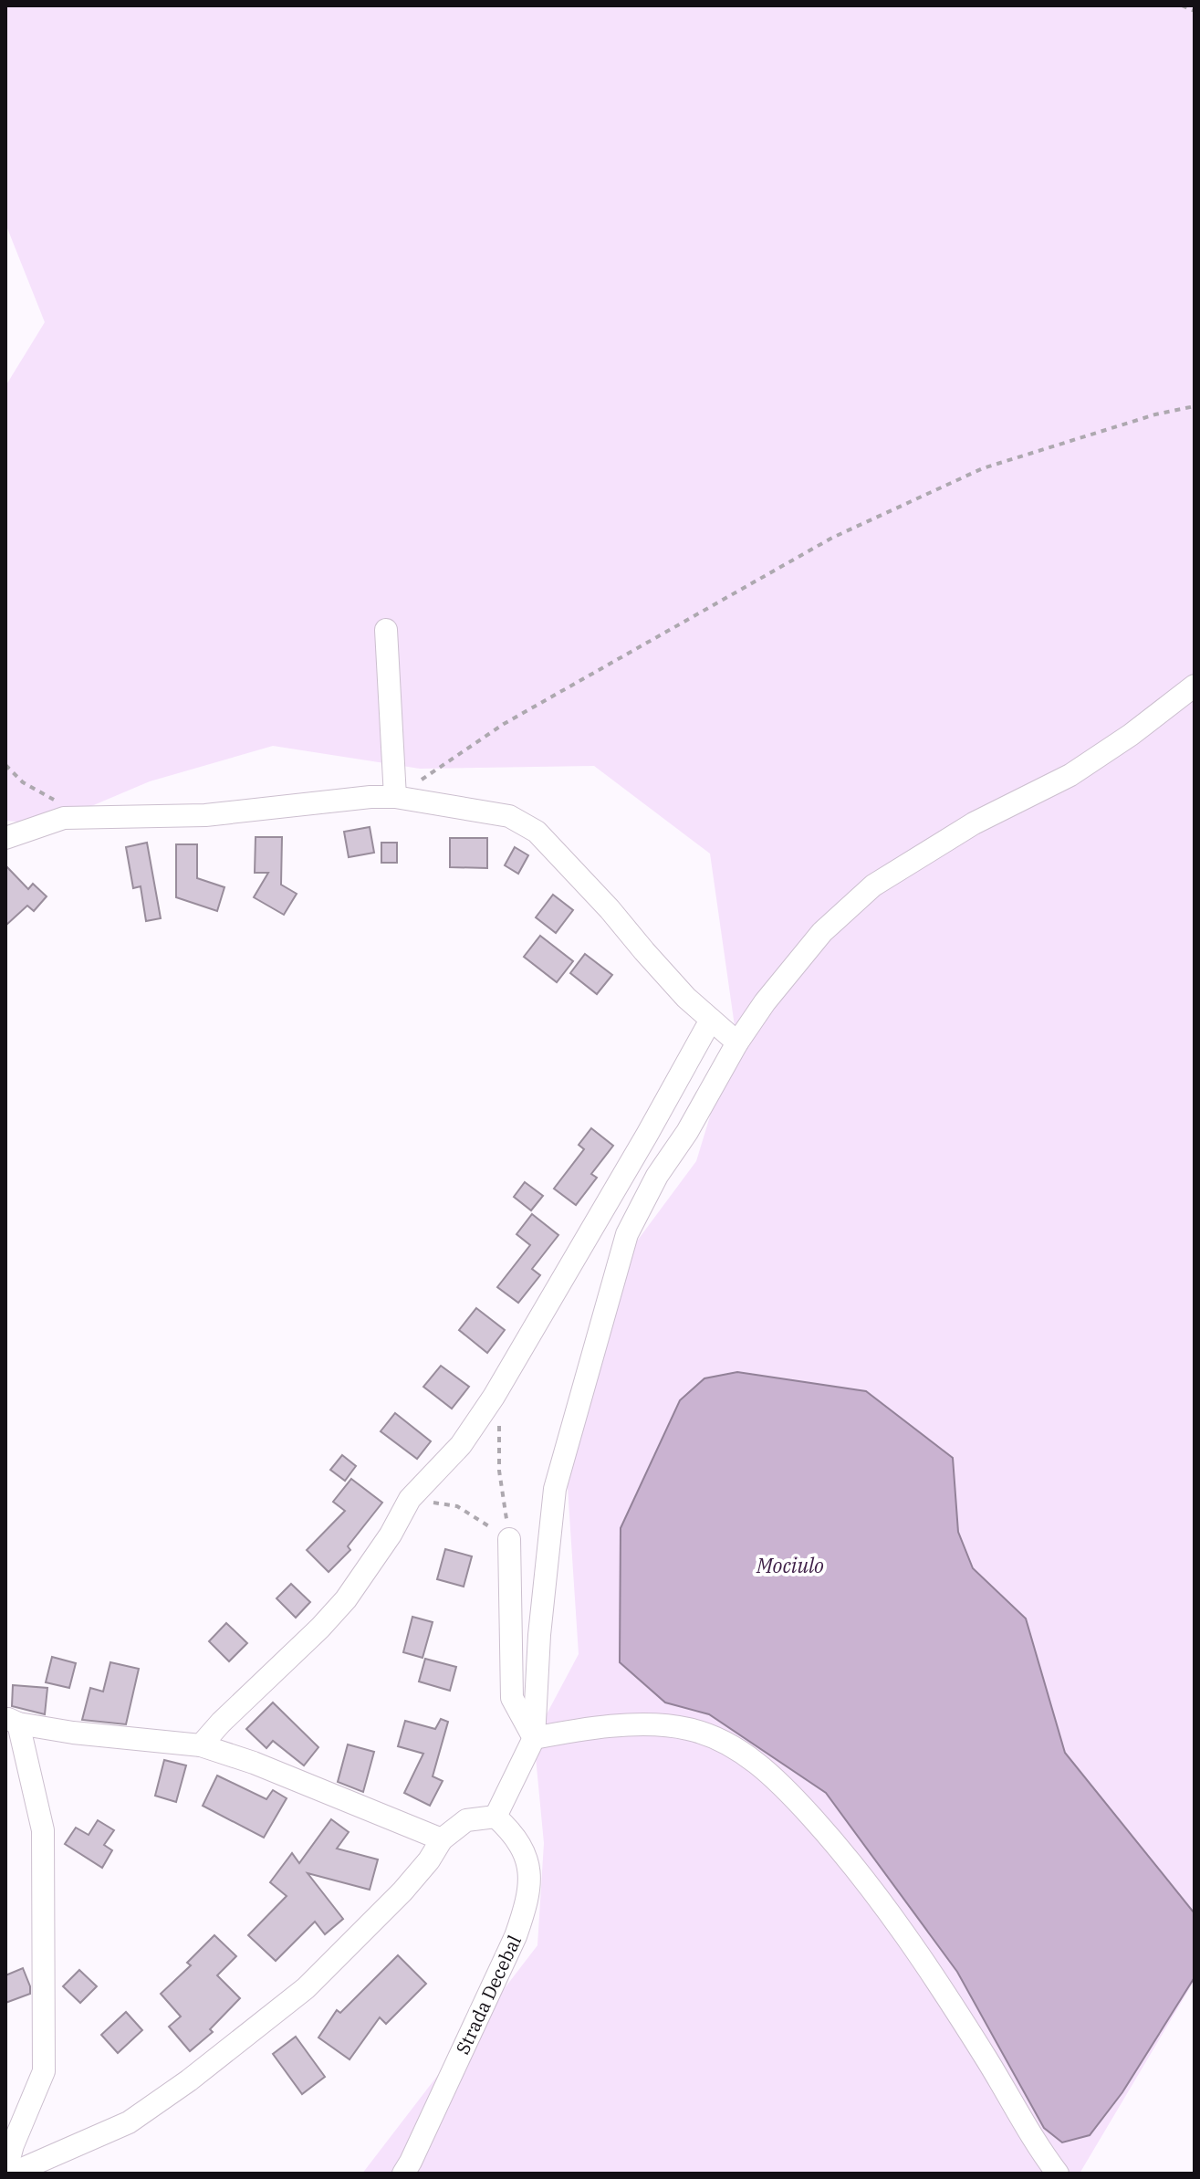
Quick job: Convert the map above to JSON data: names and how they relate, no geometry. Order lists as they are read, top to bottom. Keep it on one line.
{"streets":{"street":["Strada Decebal"]},"water":["Mociulo"]}
